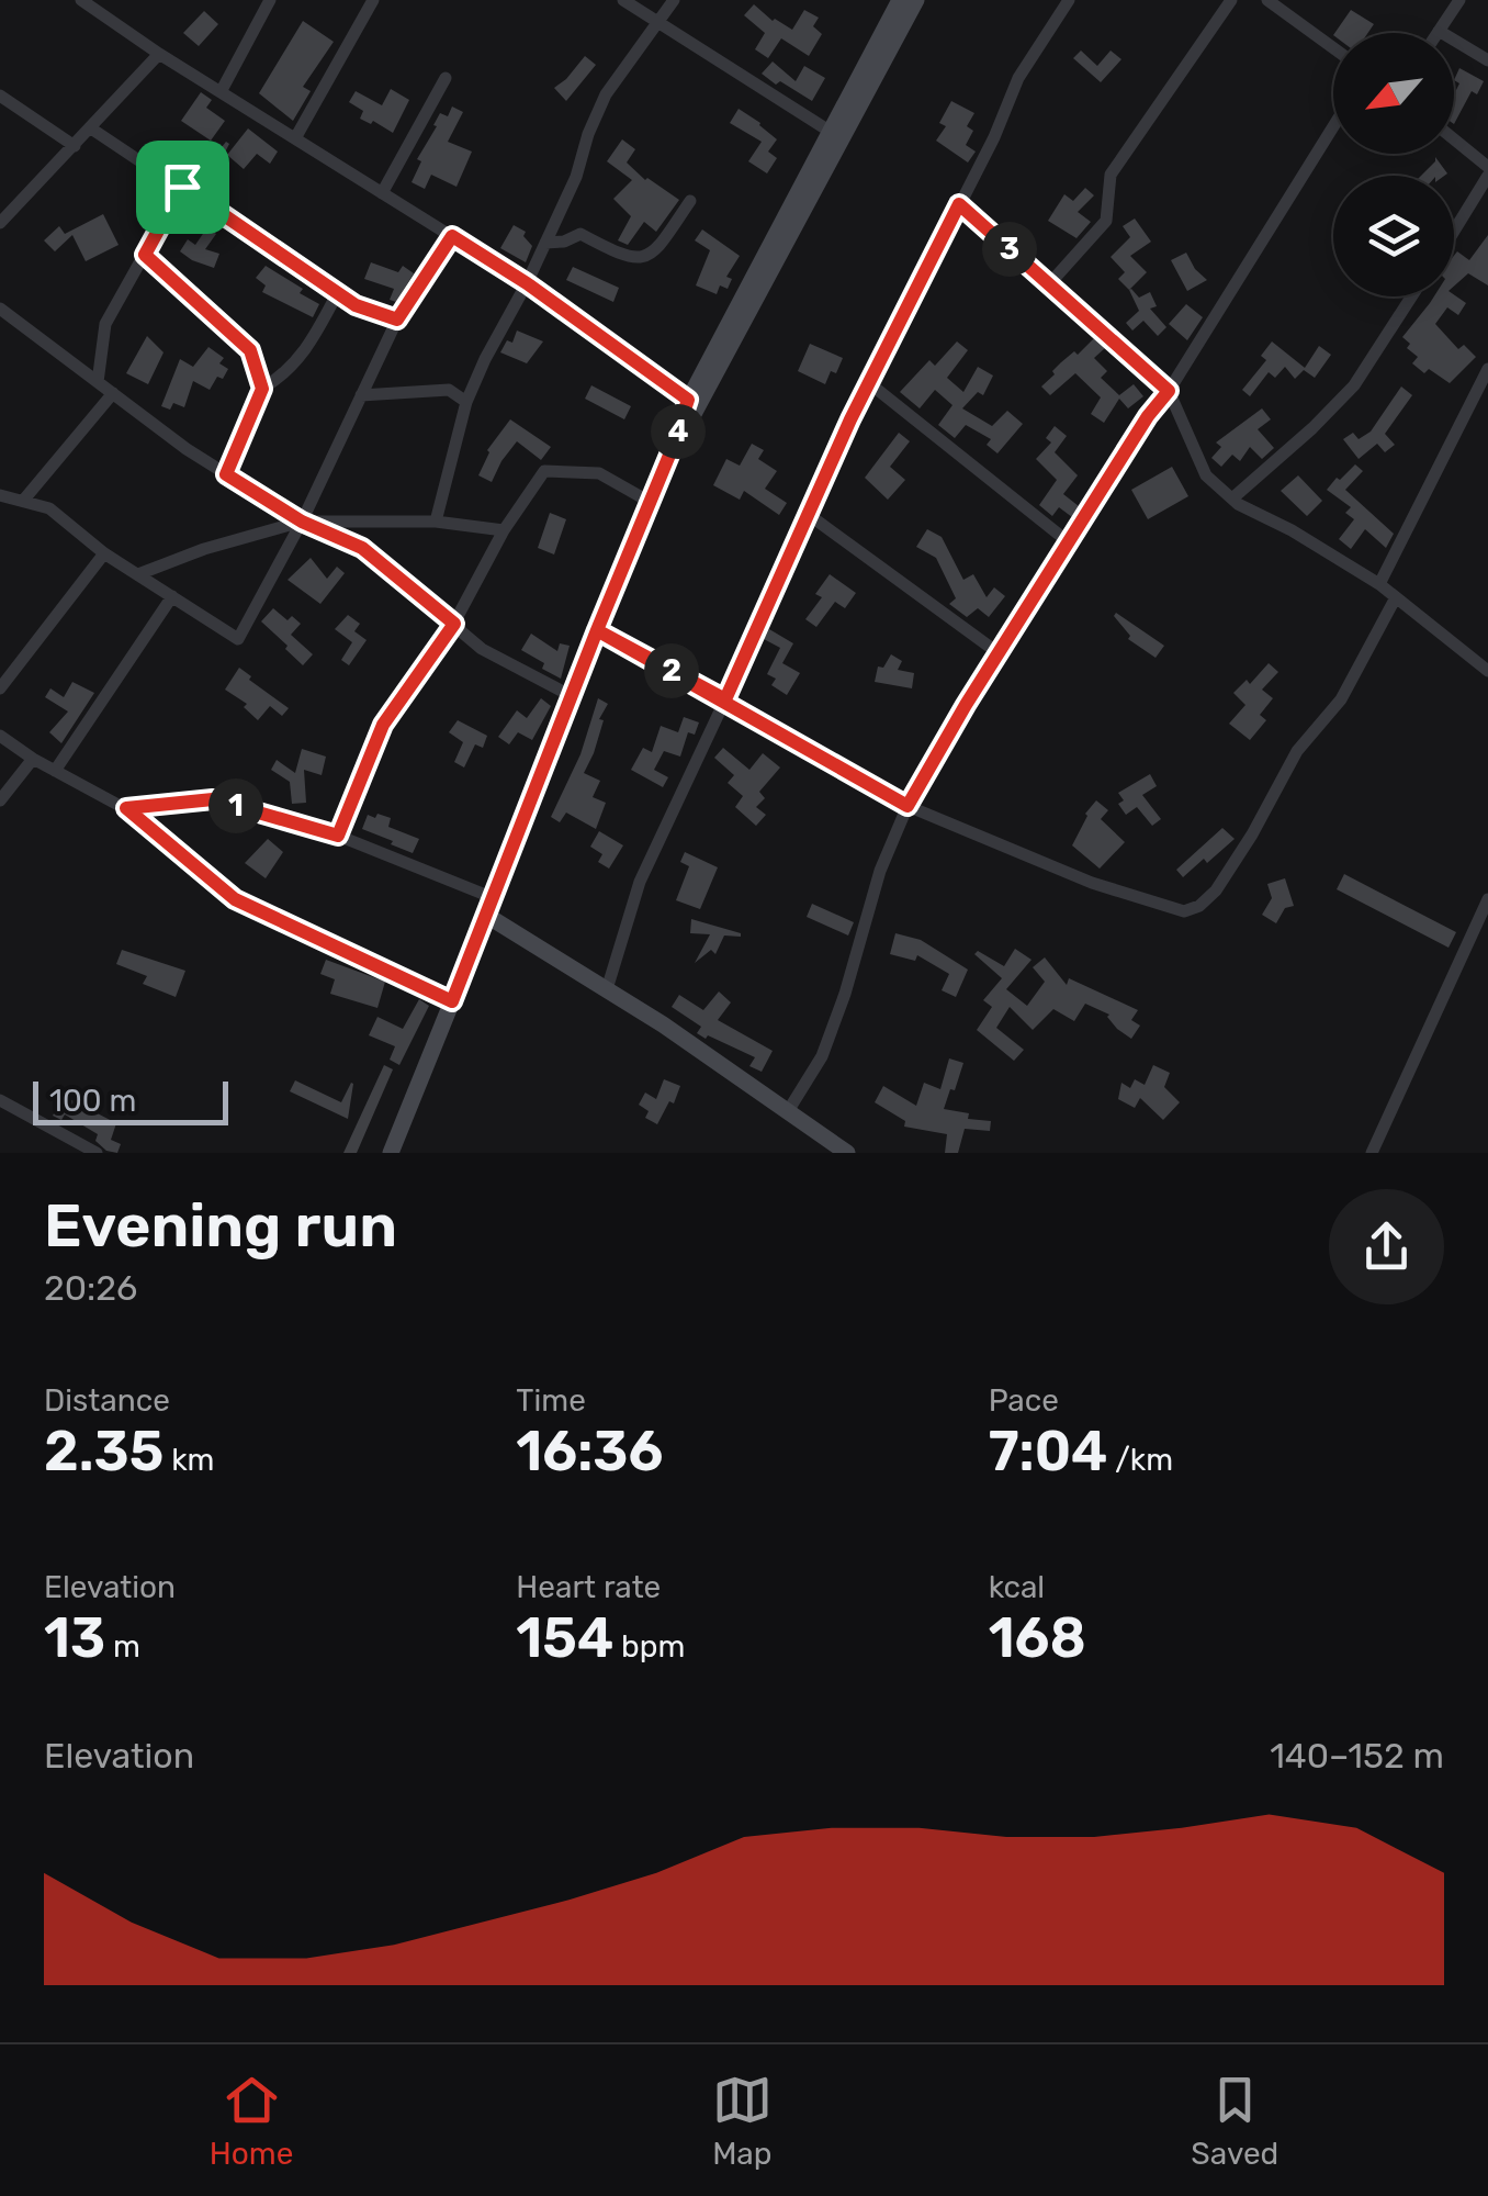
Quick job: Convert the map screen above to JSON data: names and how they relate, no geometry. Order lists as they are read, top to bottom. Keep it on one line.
{"scale_bar":"100 m","north":"bottom left","page":{"pins":["3","4","2","1"],"scale":"100 m","heading":["Evening run","20:26"],"stats":[["Distance","2.35 km"],["Time","16:36"],["Pace","7:04 /km"],["Elevation","13 m"],["Heart rate","154 bpm"],["kcal","168"]],"chart":["Elevation","140–152 m"],"tabs":["Home","Map","Saved"]}}
